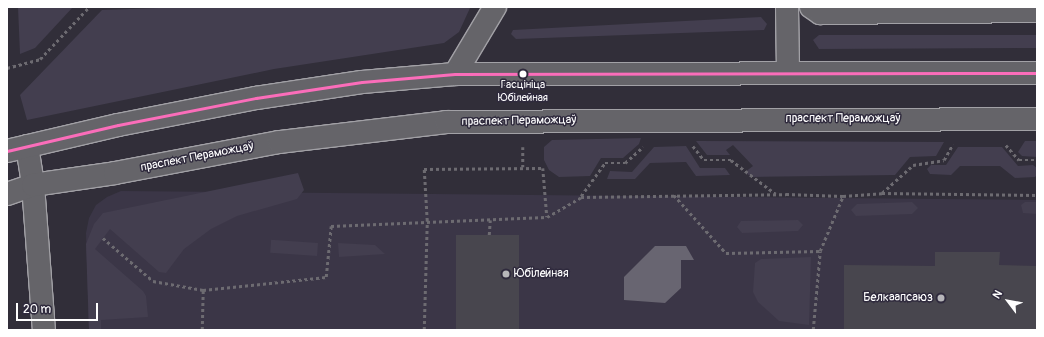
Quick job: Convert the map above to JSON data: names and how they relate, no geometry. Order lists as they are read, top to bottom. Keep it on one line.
{"streets":{"main road":["праспект Пераможцаў"]},"places":["Гасцініца Юбілейная","Юбілейная","Белкаапсаюз"],"scale_bar":"20 m","north":"top left"}
